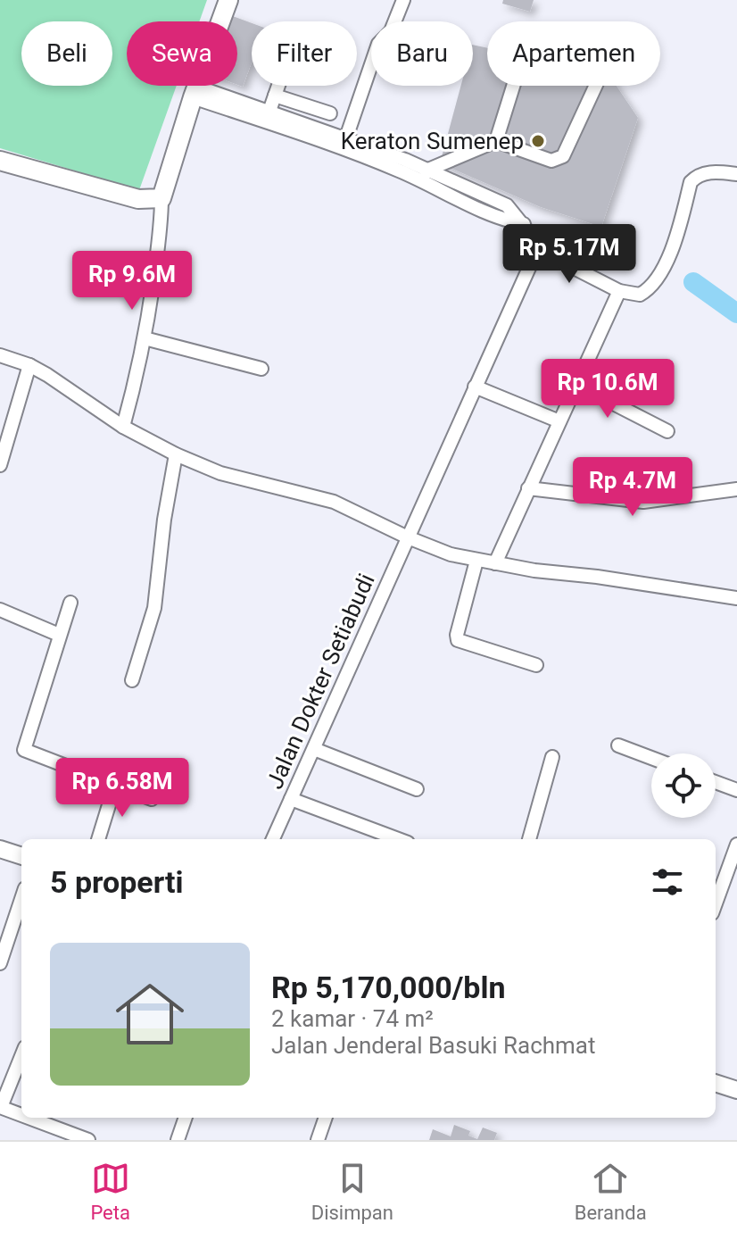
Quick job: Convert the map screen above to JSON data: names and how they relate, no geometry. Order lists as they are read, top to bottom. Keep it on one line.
{"streets":{"street":["Jalan Dokter Setiabudi"]},"places":["Keraton Sumenep"],"page":{"chip":["Beli","Sewa","Filter","Baru","Apartemen"],"price":["Rp 5.17M","Rp 9.6M","Rp 10.6M","Rp 4.7M","Rp 6.58M"],"heading":"5 properti","list":[{"name":"Rp 5,170,000/bln","note":"2 kamar · 74 m² · Jalan Jenderal Basuki Rachmat"}],"tabs":["Peta","Disimpan","Beranda"]}}
